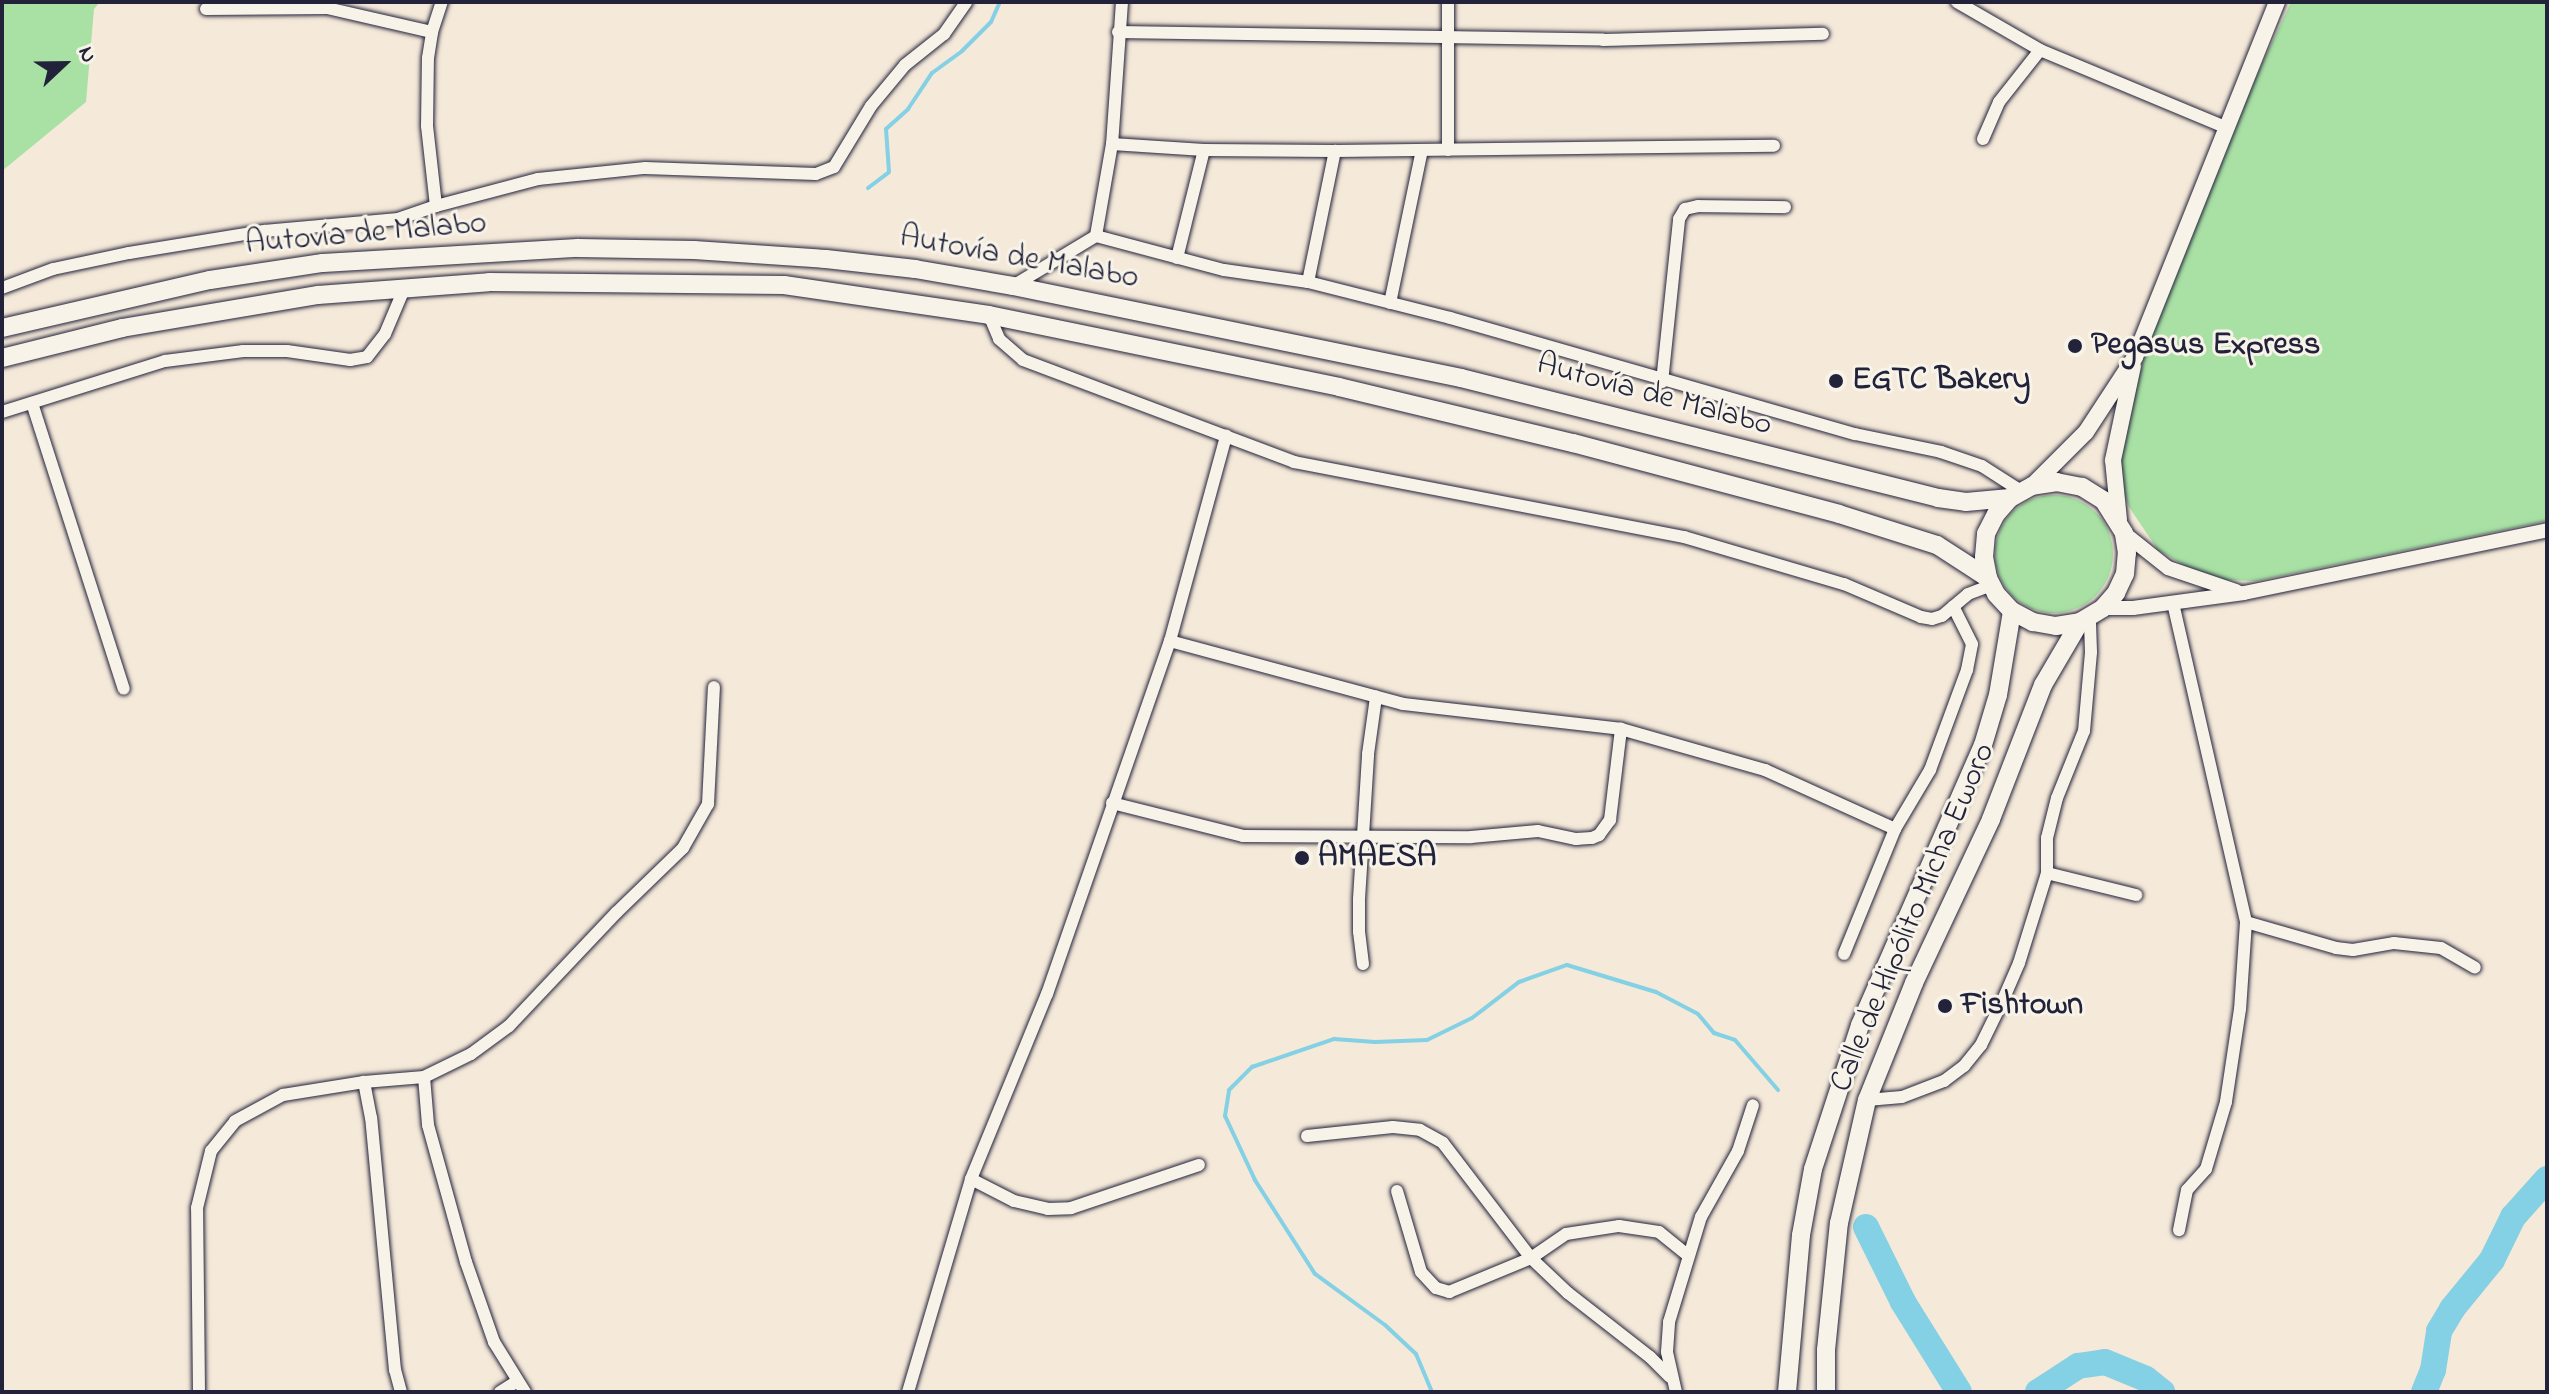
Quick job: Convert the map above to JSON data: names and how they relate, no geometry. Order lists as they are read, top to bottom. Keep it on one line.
{"streets":{"main road":["Autovía de Malabo","Calle de Hipólito Micha Eworo"]},"crossings":[["Autovía de Malabo","Calle de Hipólito Micha Eworo"]],"places":["Pegasus Express","EGTC Bakery","AMAESA","Fishtown"],"north":"right"}
